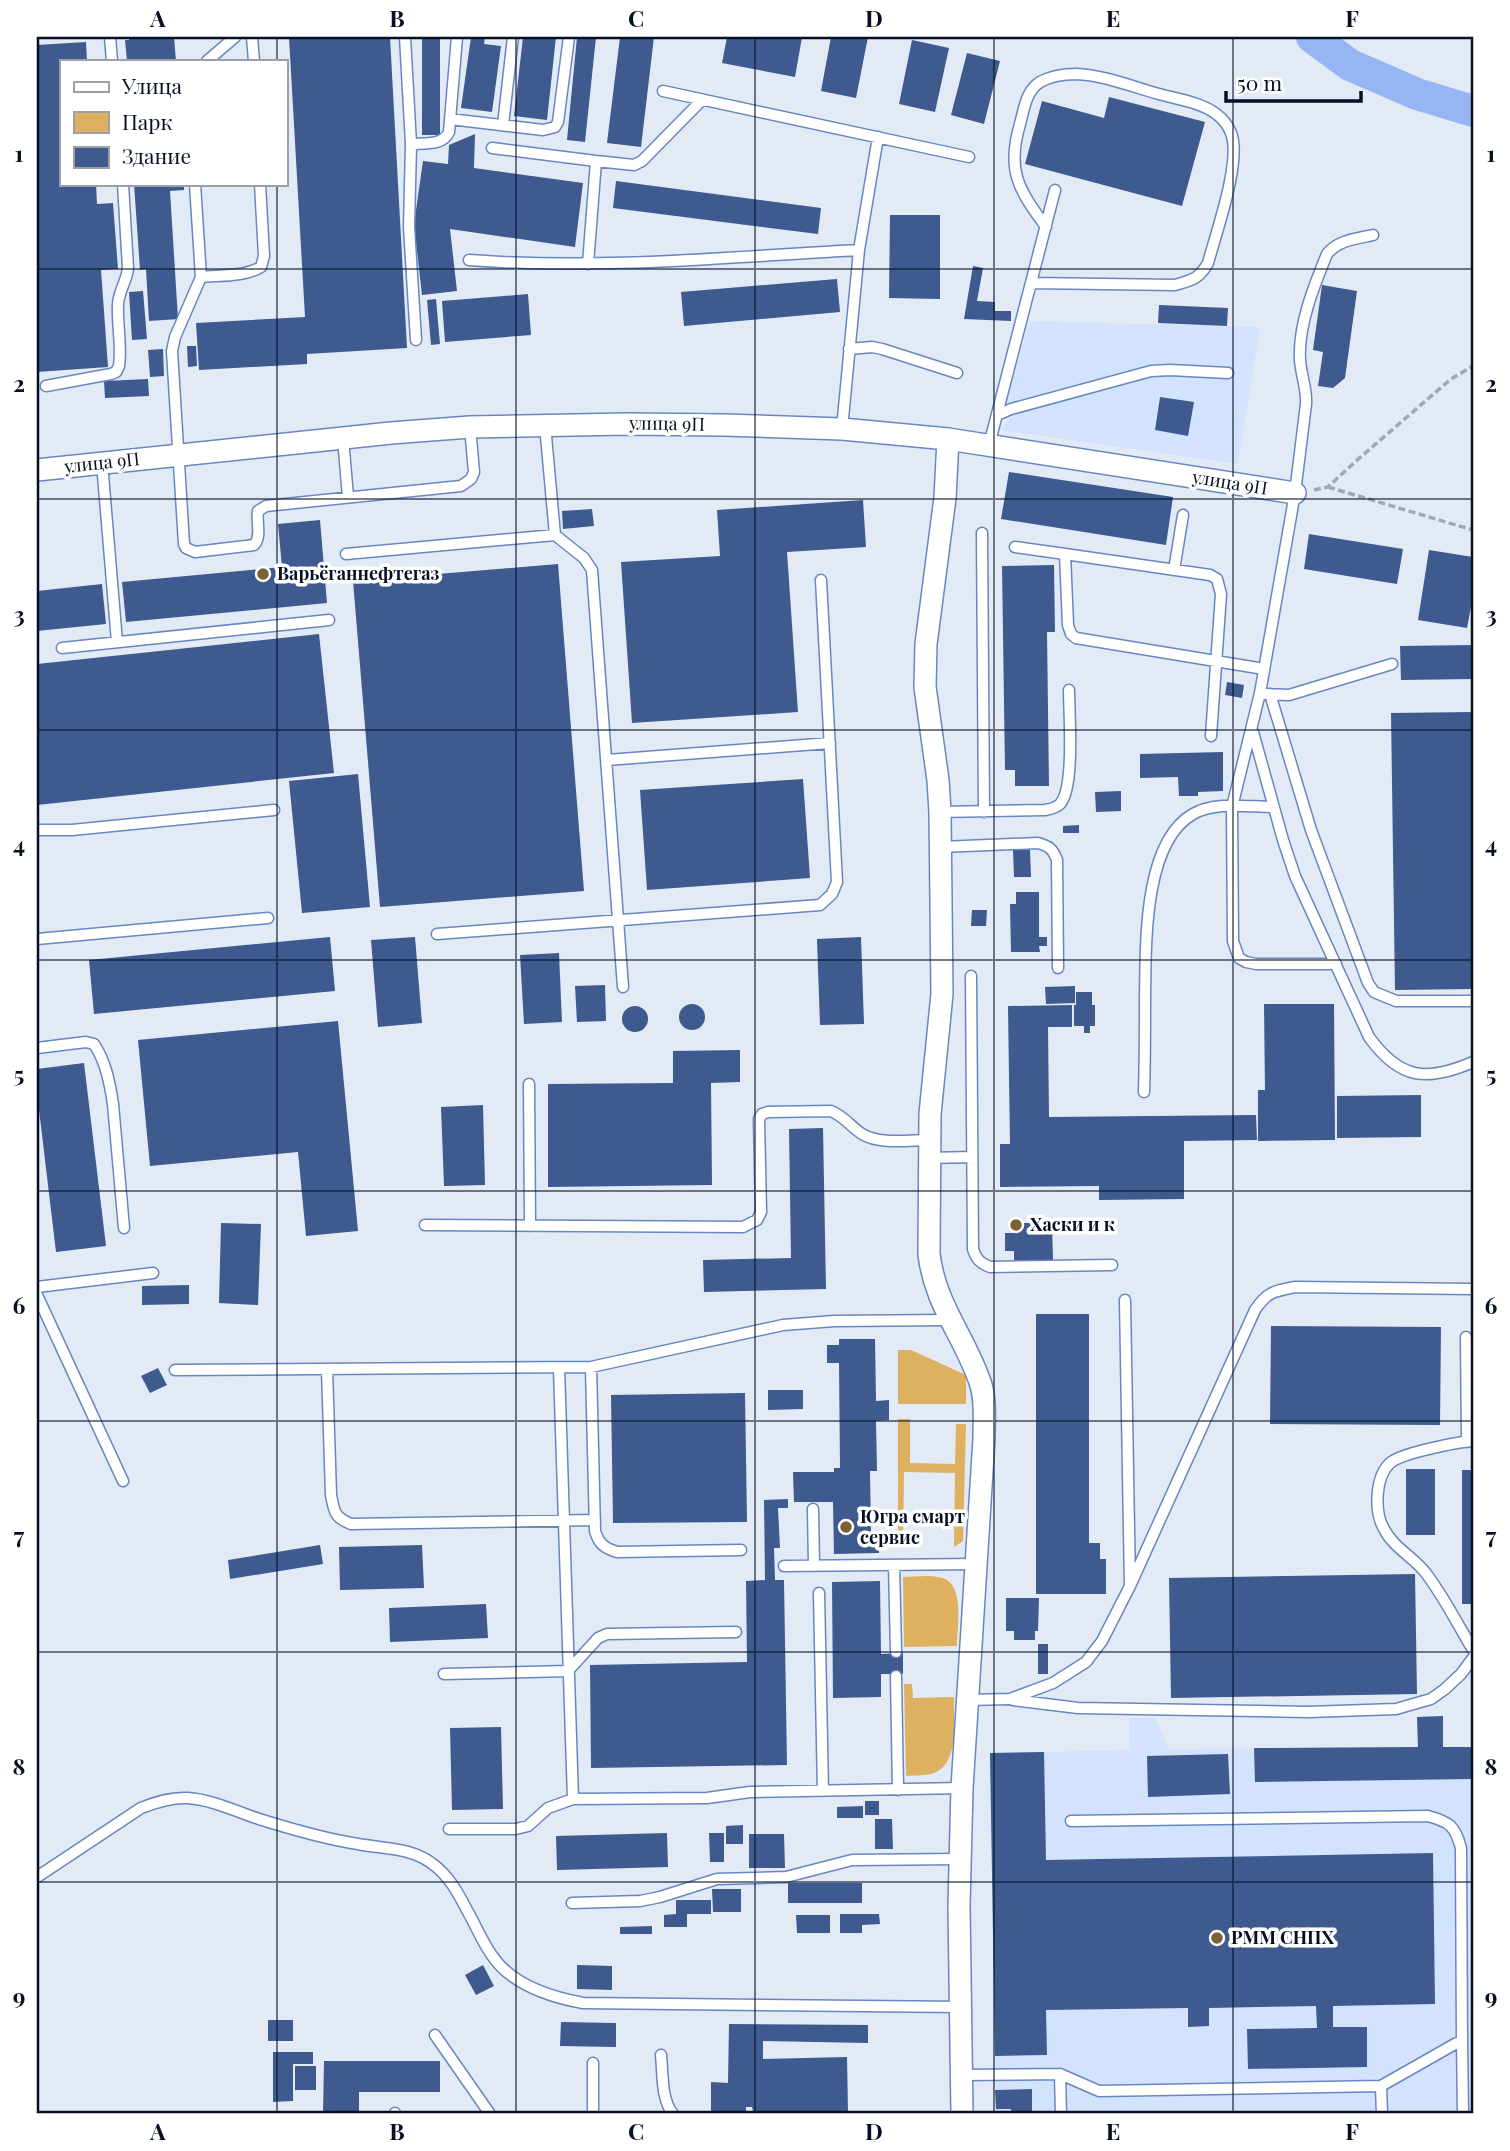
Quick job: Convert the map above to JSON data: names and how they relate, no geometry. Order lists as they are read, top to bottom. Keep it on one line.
{"streets":{"street":["улица 9П"]},"places":["Варьёганнефтегаз","Хаски и к","Югра смарт сервис","РММ СНПХ"],"legend":["Улица","Парк","Здание"],"scale_bar":"50 m","grid":{"columns":["A","B","C","D","E","F"],"rows":["1","2","3","4","5","6","7","8","9"]}}
